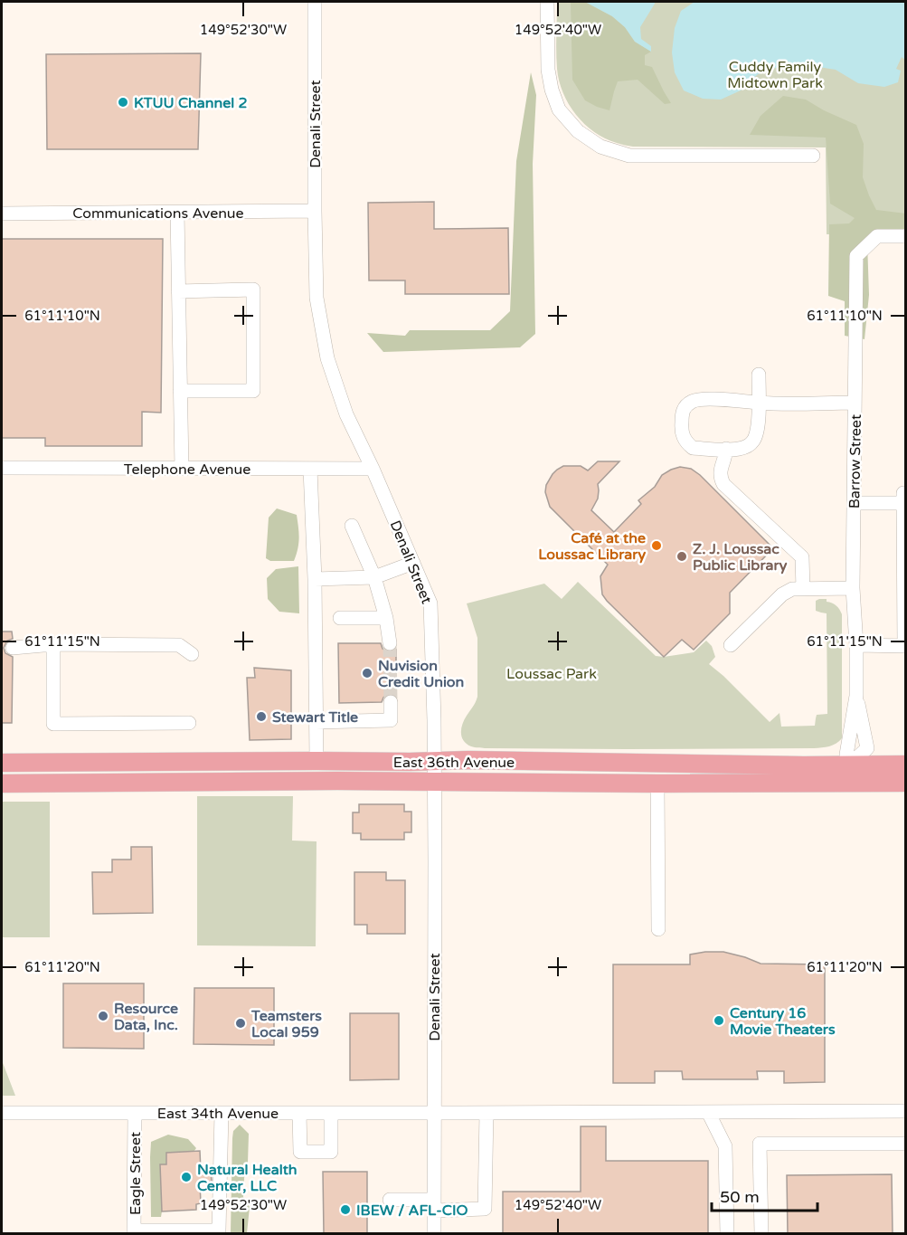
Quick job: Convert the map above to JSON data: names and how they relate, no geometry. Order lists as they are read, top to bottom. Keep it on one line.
{"streets":{"main road":["East 36th Avenue"],"street":["Denali Street","Communications Avenue","Barrow Street","Telephone Avenue","East 34th Avenue","Eagle Street"]},"crossings":[["Denali Street","Communications Avenue"],["Denali Street","Telephone Avenue"],["Denali Street","East 36th Avenue"],["Denali Street","East 34th Avenue"],["Barrow Street","East 36th Avenue"],["East 34th Avenue","Eagle Street"]],"parks":["Cuddy Family Midtown Park","Loussac Park"],"places":["KTUU Channel 2","Café at the Loussac Library","Z. J. Loussac Public Library","Nuvision Credit Union","Stewart Title","Resource Data, Inc.","Century 16 Movie Theaters","Teamsters Local 959","Natural Health Center, LLC","IBEW / AFL-CIO"],"scale_bar":"50 m","coordinates":["149°52'30\"W","149°52'40\"W","61°11'10\"N","61°11'15\"N","61°11'20\"N"]}
